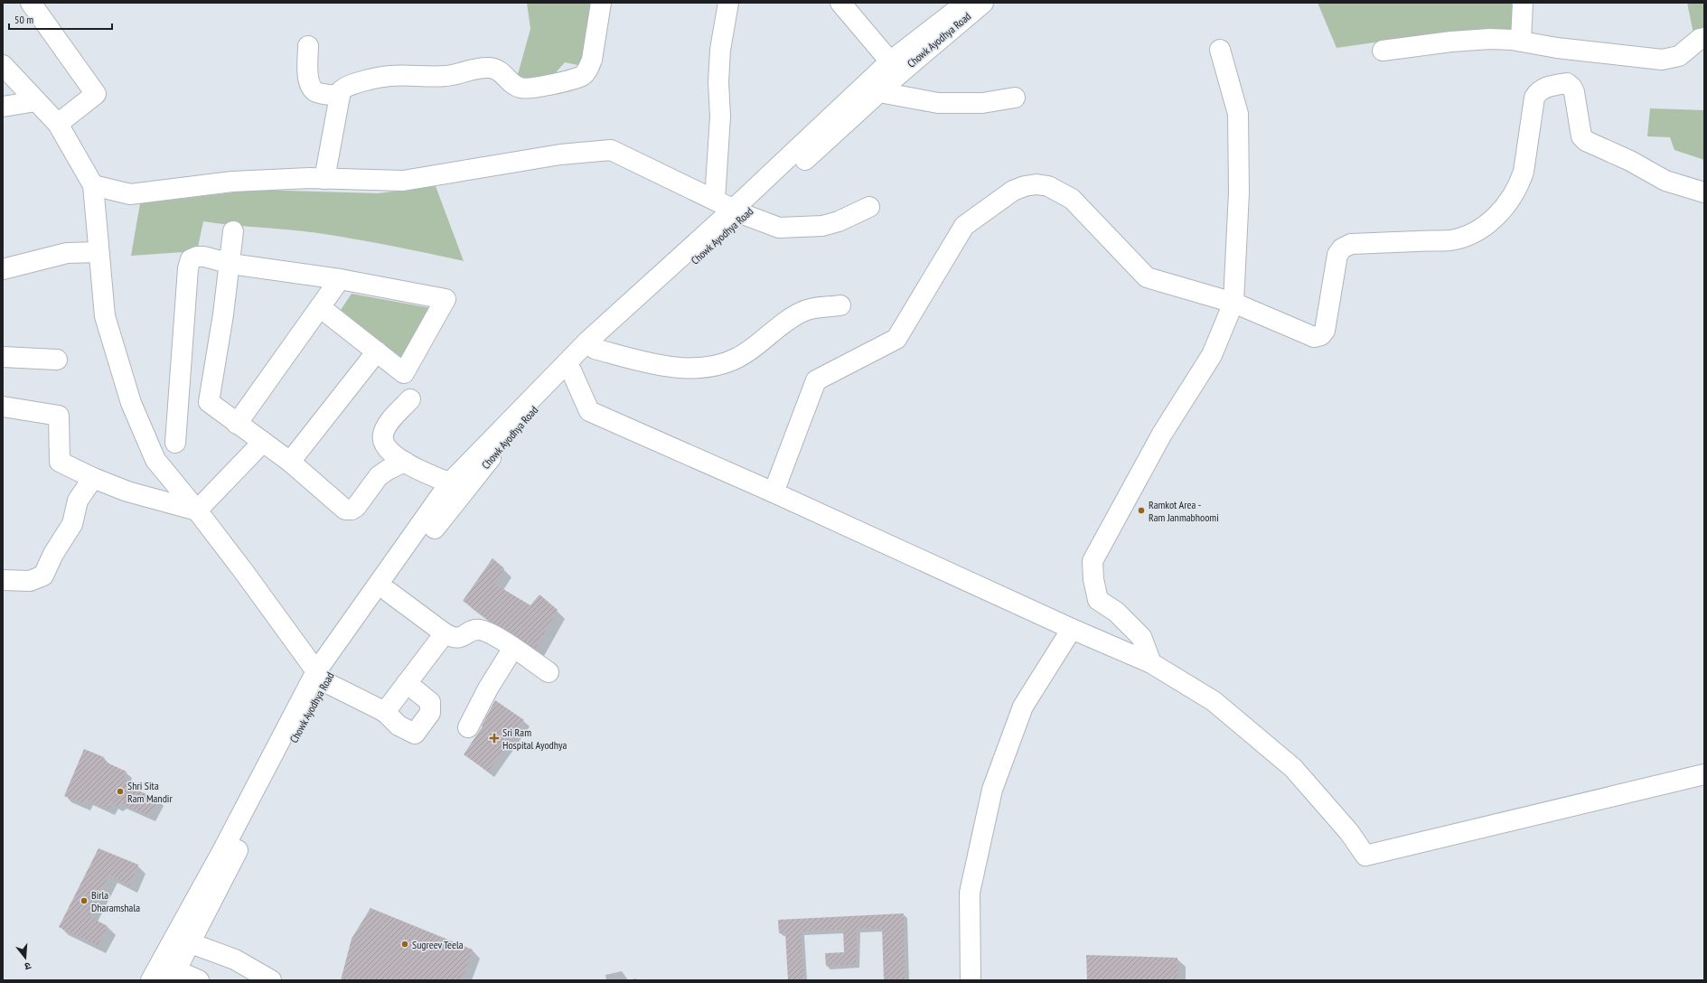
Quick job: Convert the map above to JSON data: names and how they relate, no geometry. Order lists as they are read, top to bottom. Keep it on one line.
{"streets":{"street":["Chowk Ayodhya Road"]},"places":{"other":["Ramkot Area - Ram Janmabhoomi","Shri Sita Ram Mandir","Birla Dharamshala","Sugreev Teela"],"health":["Sri Ram Hospital Ayodhya"]},"scale_bar":"50 m","north":"bottom"}
